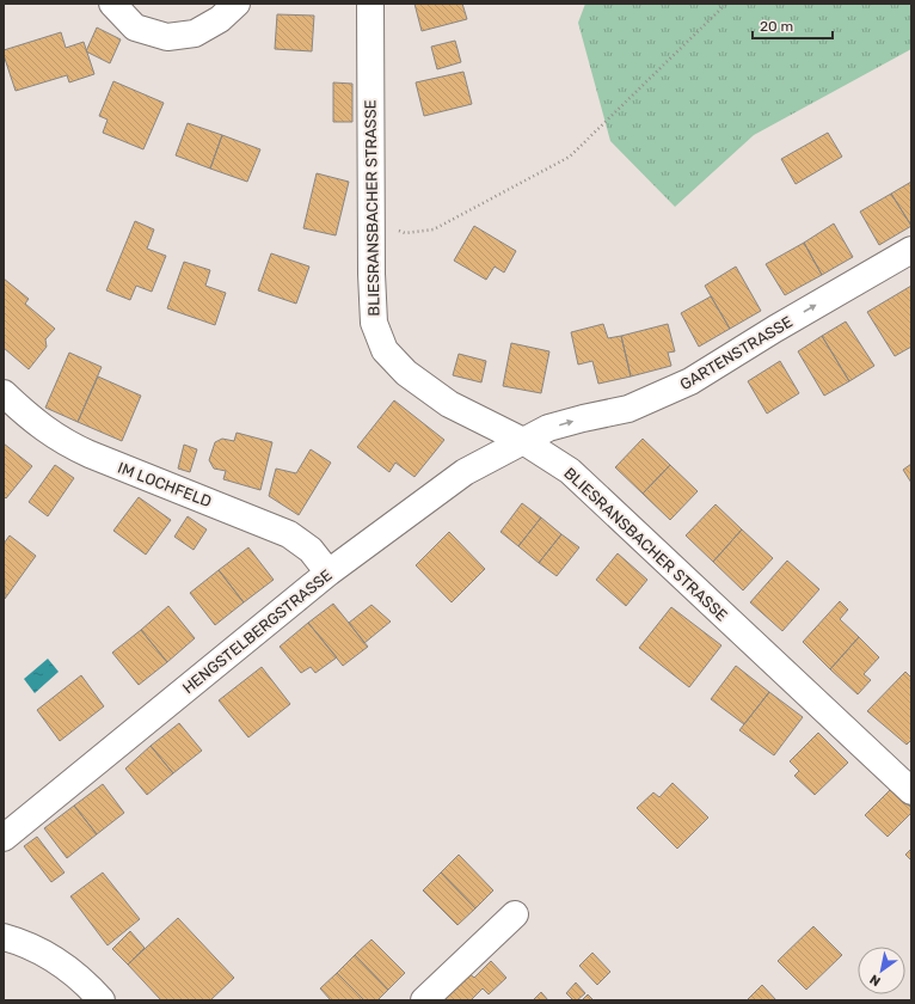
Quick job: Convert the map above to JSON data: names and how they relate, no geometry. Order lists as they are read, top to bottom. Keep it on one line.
{"streets":{"street":["BLIESRANSBACHER STRASSE","GARTENSTRASSE","IM LOCHFELD","HENGSTELBERGSTRASSE"]},"crossings":[["BLIESRANSBACHER STRASSE","GARTENSTRASSE"],["BLIESRANSBACHER STRASSE","HENGSTELBERGSTRASSE"],["GARTENSTRASSE","HENGSTELBERGSTRASSE"],["IM LOCHFELD","HENGSTELBERGSTRASSE"]],"one_way":["GARTENSTRASSE"],"scale_bar":"20 m","north":"bottom left"}
